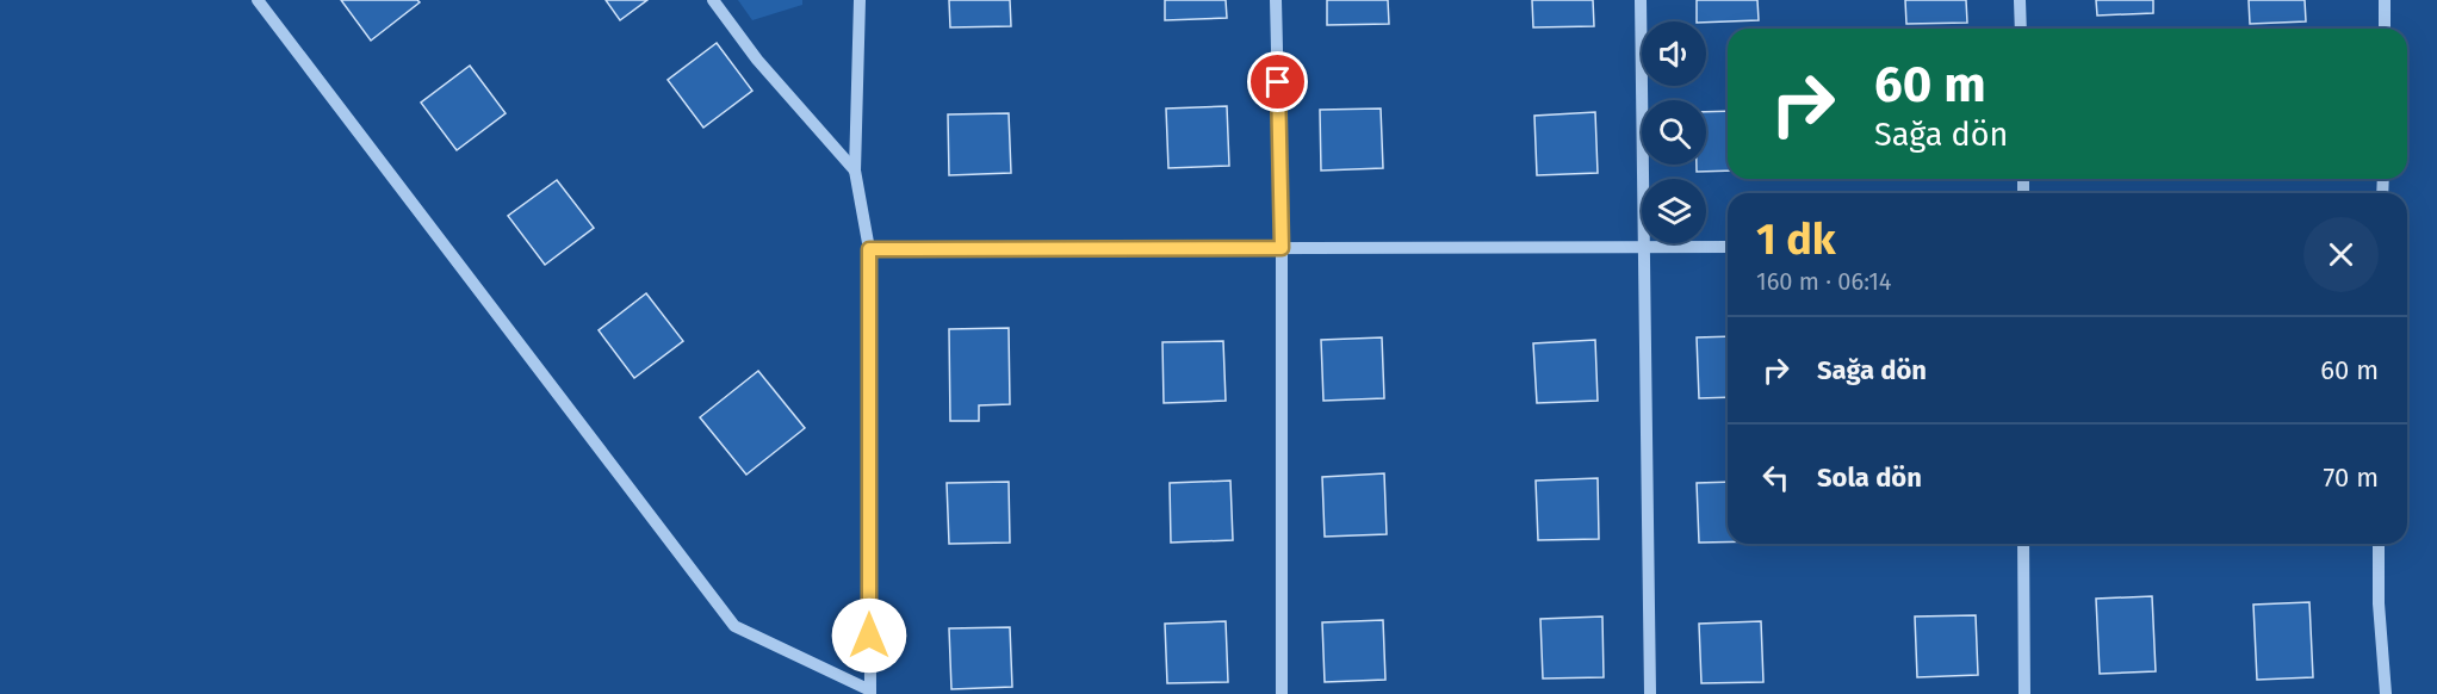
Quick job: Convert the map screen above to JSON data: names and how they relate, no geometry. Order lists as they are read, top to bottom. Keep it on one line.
{"page":{"turn":["60 m","Sağa dön"],"heading":["1 dk","160 m · 06:14"],"list":[{"name":"Sağa dön","value":"60 m"},{"name":"Sola dön","value":"70 m"}]}}
